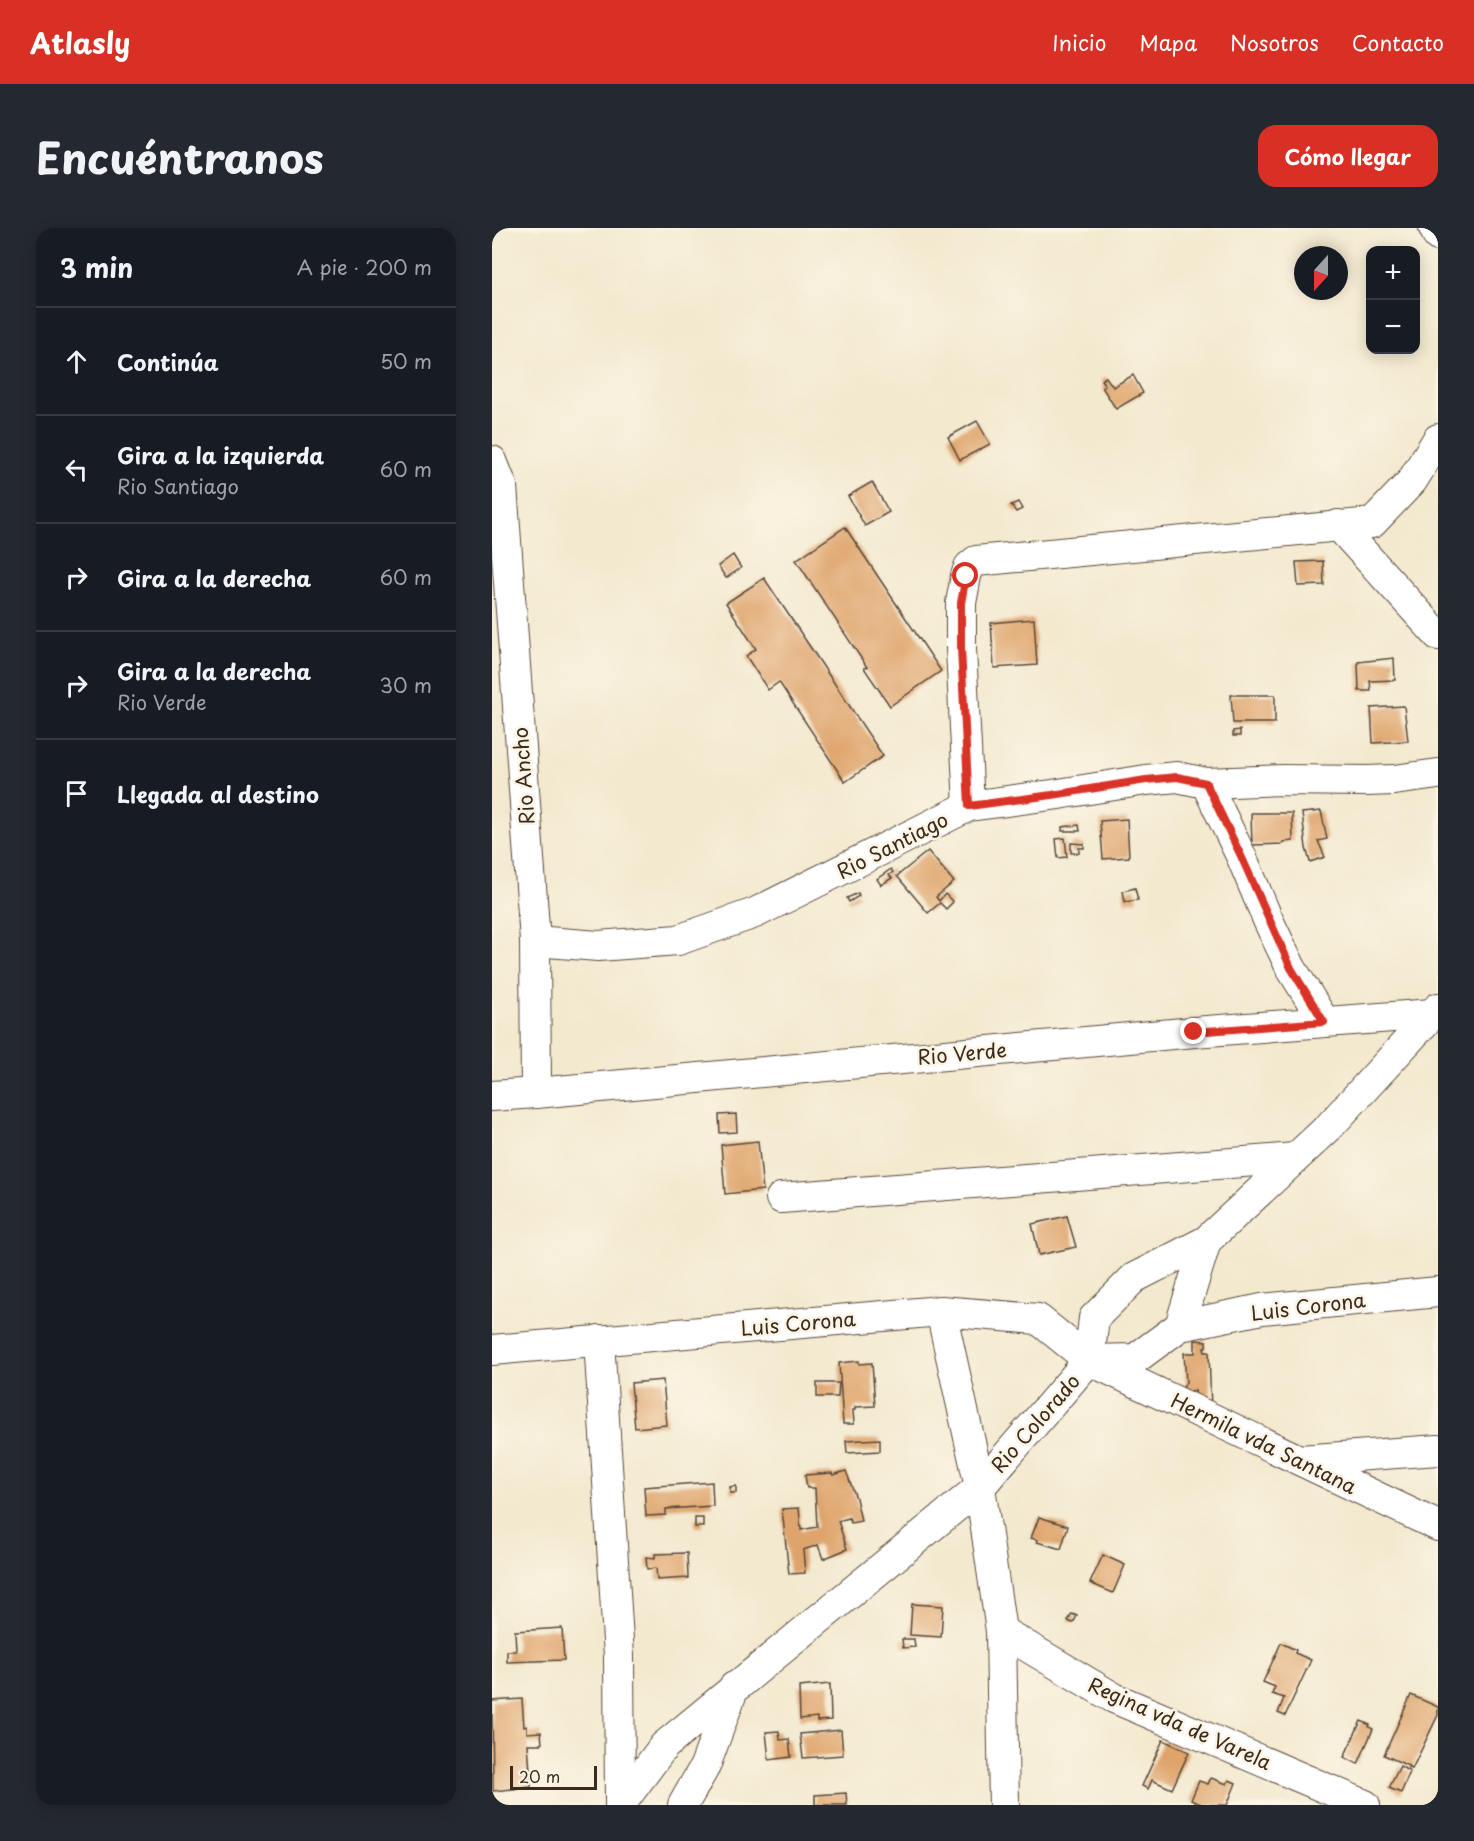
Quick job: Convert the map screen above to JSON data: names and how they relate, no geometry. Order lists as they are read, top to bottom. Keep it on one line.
{"streets":{"street":["Rio Ancho","Rio Santiago","Rio Verde","Luis Corona","Rio Colorado","Hermila vda Santana","Regina vda de Varela"]},"crossings":[["Rio Ancho","Rio Santiago"],["Rio Ancho","Rio Verde"],["Luis Corona","Rio Colorado"],["Luis Corona","Hermila vda Santana"],["Rio Colorado","Hermila vda Santana"]],"scale_bar":"20 m","north":"bottom","page":{"header":"Atlasly","nav":["Inicio","Mapa","Nosotros","Contacto"],"title":"Encuéntranos","buttons":"Cómo llegar","heading":["3 min","A pie · 200 m"],"map_buttons":["+","−"],"list":[["Continúa","50 m"],["Gira a la izquierda","Rio Santiago","60 m"],["Gira a la derecha","60 m"],["Gira a la derecha","Rio Verde","30 m"],"Llegada al destino"],"scale":"20 m"}}
